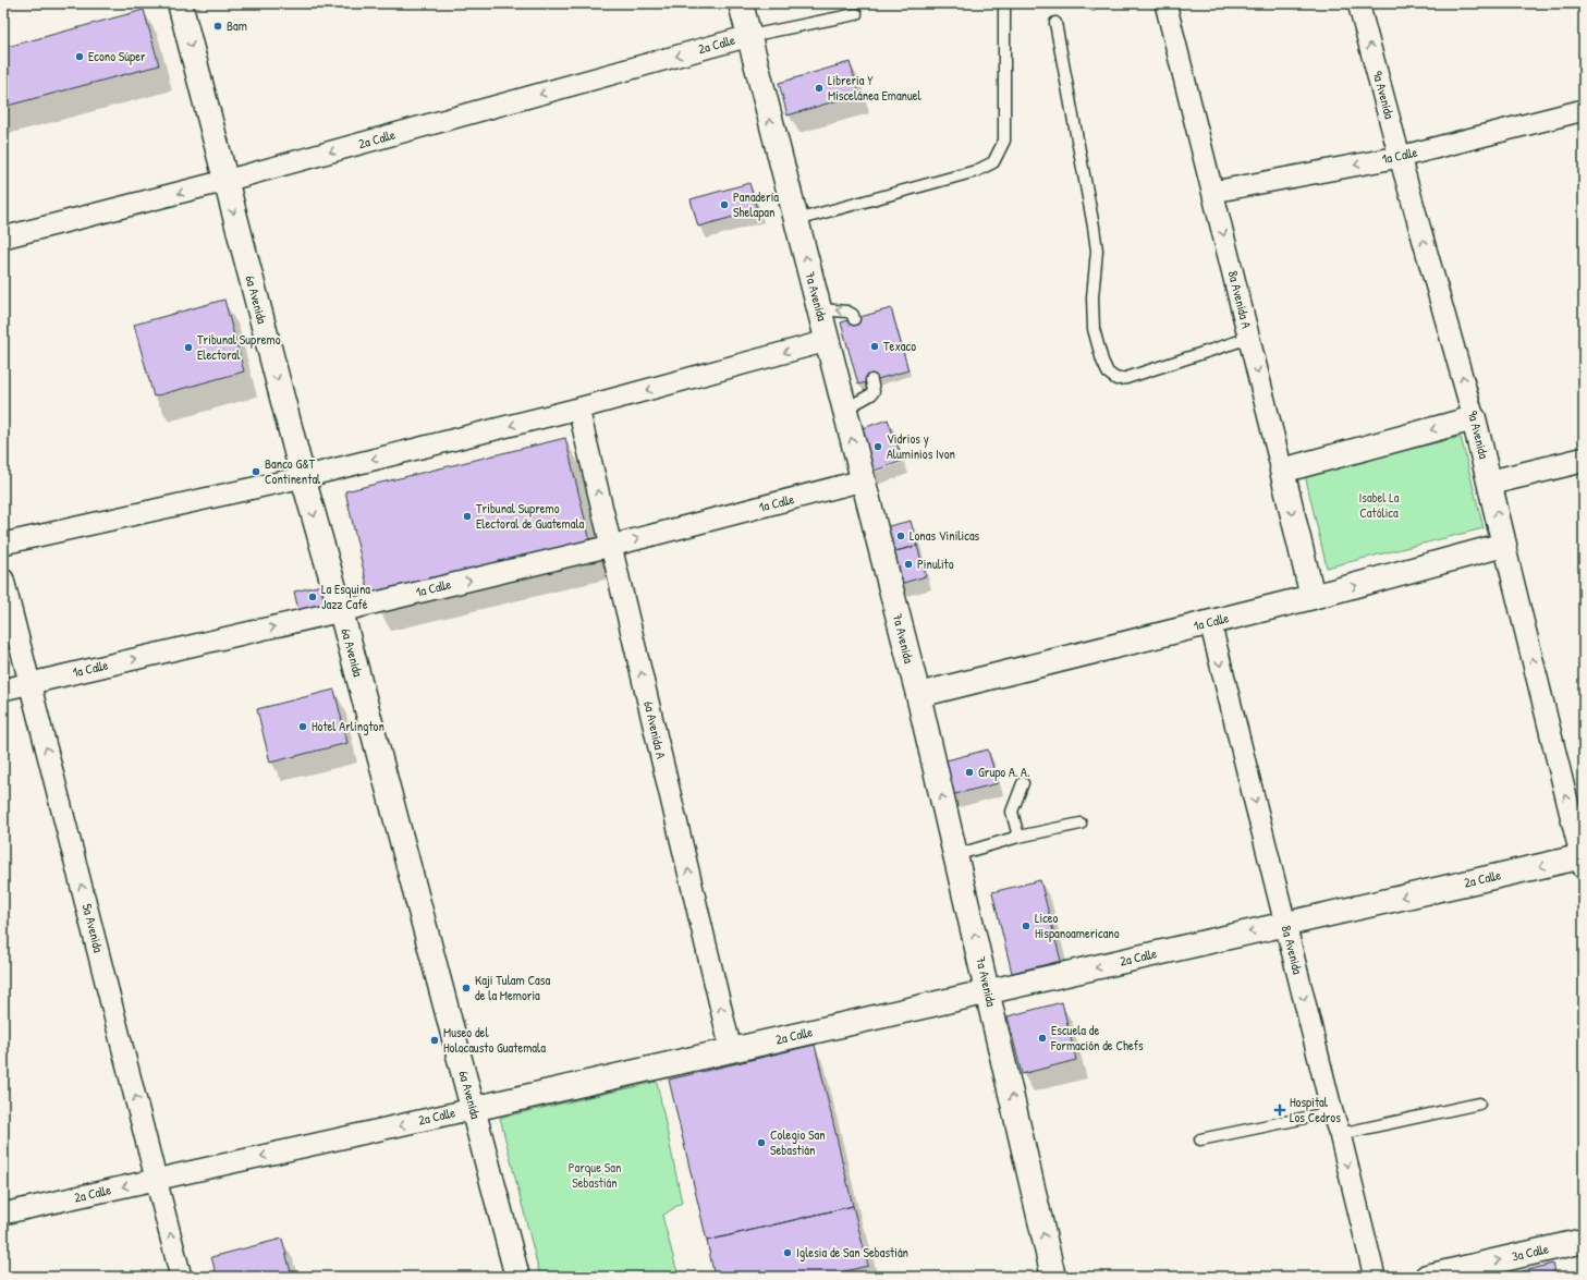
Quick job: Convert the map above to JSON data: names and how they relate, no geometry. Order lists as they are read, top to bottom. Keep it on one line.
{"streets":{"main road":["2a Calle","9a Avenida","1a Calle","7a Avenida","6a Avenida","8a Avenida A","3a Calle"],"street":["6a Avenida A","5a Avenida","8a Avenida"]},"crossings":[["2a Calle","9a Avenida"],["2a Calle","7a Avenida"],["2a Calle","6a Avenida"],["2a Calle","6a Avenida A"],["2a Calle","5a Avenida"],["2a Calle","8a Avenida"],["9a Avenida","1a Calle"],["1a Calle","7a Avenida"],["1a Calle","6a Avenida"],["1a Calle","8a Avenida A"],["1a Calle","6a Avenida A"],["1a Calle","5a Avenida"],["1a Calle","8a Avenida"]],"one_way":["2a Calle","9a Avenida","7a Avenida","6a Avenida","8a Avenida A","6a Avenida A","5a Avenida","8a Avenida","3a Calle"],"parks":["Isabel La Católica","Parque San Sebastián"],"places":{"other":["Bam","Econo Súper","Libreria Y Miscelánea Emanuel","Panadería Shelapan","Texaco","Tribunal Supremo Electoral","Vidrios y Aluminios Ivon","Banco G&T Continental","Tribunal Supremo Electoral de Guatemala","Lonas Vinilicas","Pinulito","La Esquina Jazz Café","Hotel Arlington","Grupo A. A.","Liceo Hispanoamericano","Kaji Tulam Casa de la Memoria","Escuela de Formación de Chefs","Museo del Holocausto Guatemala","Colegio San Sebastián","Iglesia de San Sebastián"],"health":["Hospital Los Cedros"]}}
